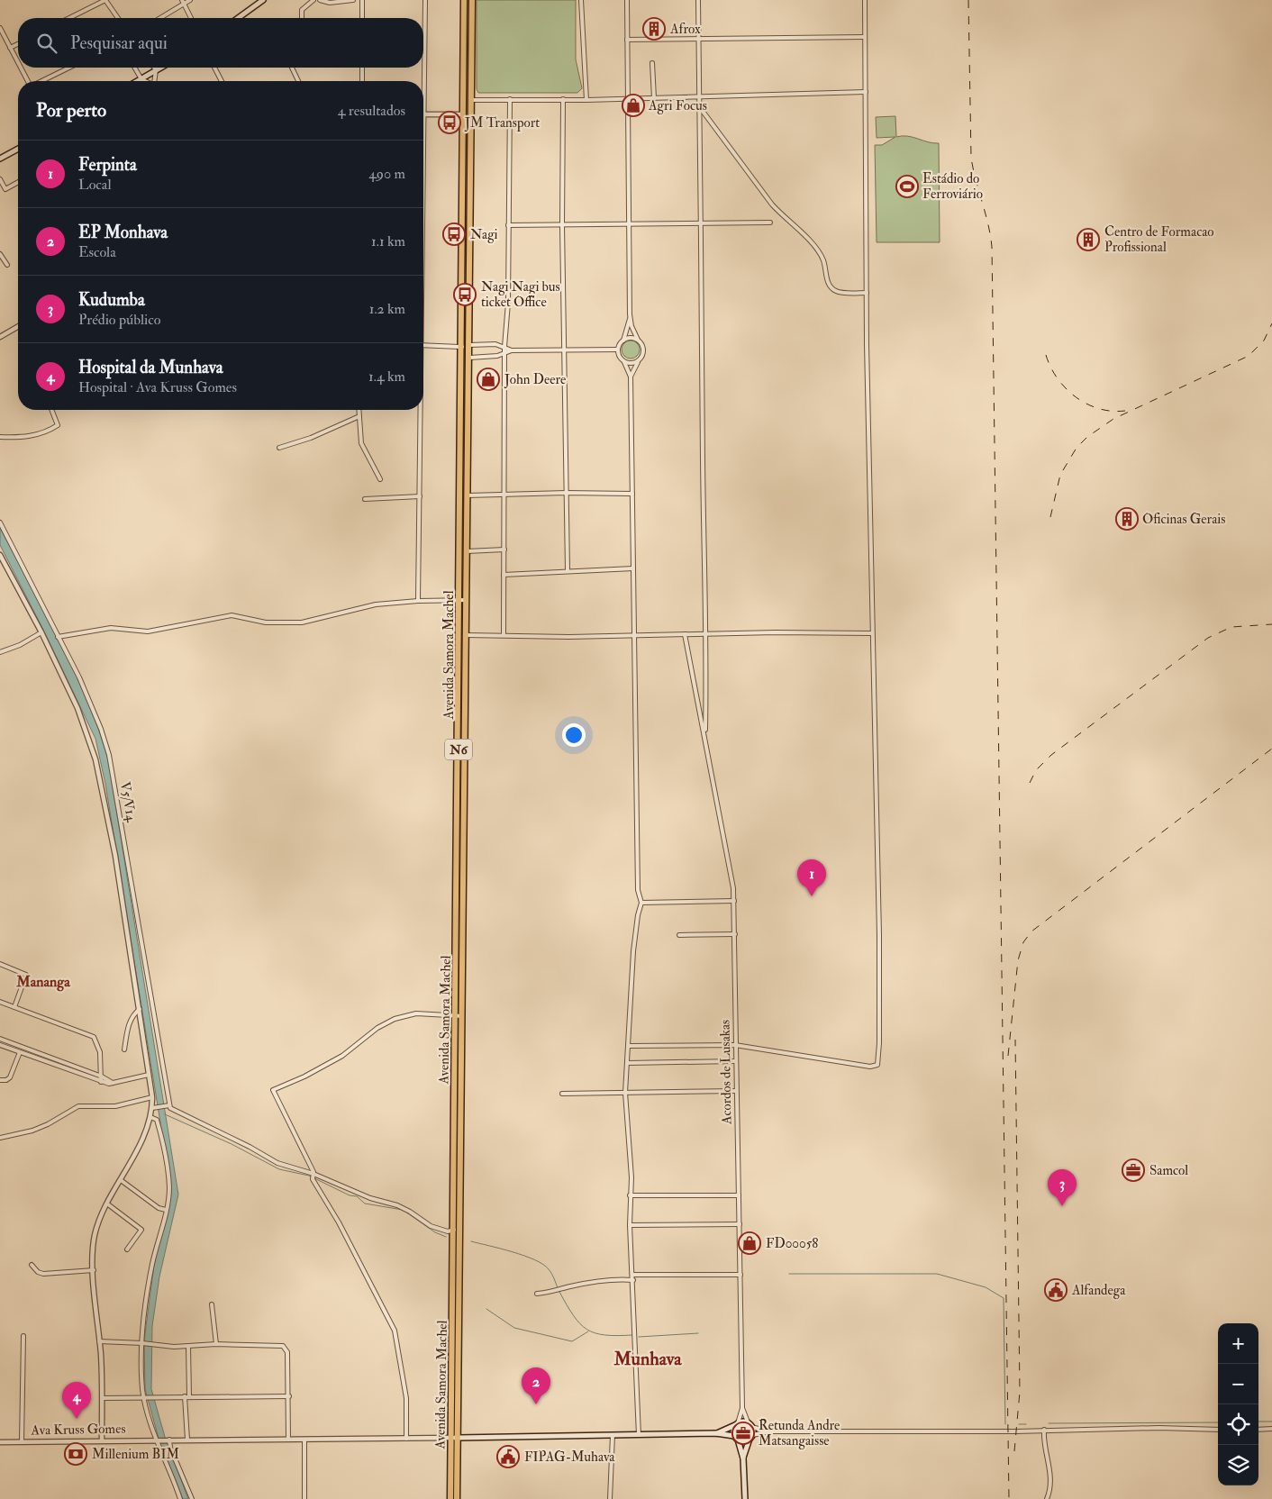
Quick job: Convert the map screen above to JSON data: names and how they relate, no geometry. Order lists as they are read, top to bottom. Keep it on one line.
{"streets":{"highway":["Avenida Samora Machel","N6"],"street":["V5/V14","Acordos de Lusakas","Ava Kruss Gomes"]},"crossings":[["Avenida Samora Machel","Ava Kruss Gomes"]],"districts":["Mananga","Munhava"],"places":{"building":["Afrox","Centro de Formacao Profissional","Oficinas Gerais"],"shop":["Agri Focus","John Deere","FD00058"],"bus stop":["JM Transport","Nagi","Nagi Nagi bus ticket Office"],"sports":["Estádio do Ferroviário"],"office":["Samcol","Retunda Andre Matsangaisse"],"public building":["Alfandega","FIPAG-Muhava"],"bank":["Millenium BIM"]},"page":{"search":"Pesquisar aqui","heading":["Por perto","4 resultados"],"list":[{"mark":"1","name":"Ferpinta","note":"Local","value":"490 m"},{"mark":"2","name":"EP Monhava","note":"Escola","value":"1.1 km"},{"mark":"3","name":"Kudumba","note":"Prédio público","value":"1.2 km"},{"mark":"4","name":"Hospital da Munhava","note":"Hospital · Ava Kruss Gomes","value":"1.4 km"}],"pins":["1","3","2","4"],"map_buttons":["+","−"]}}
